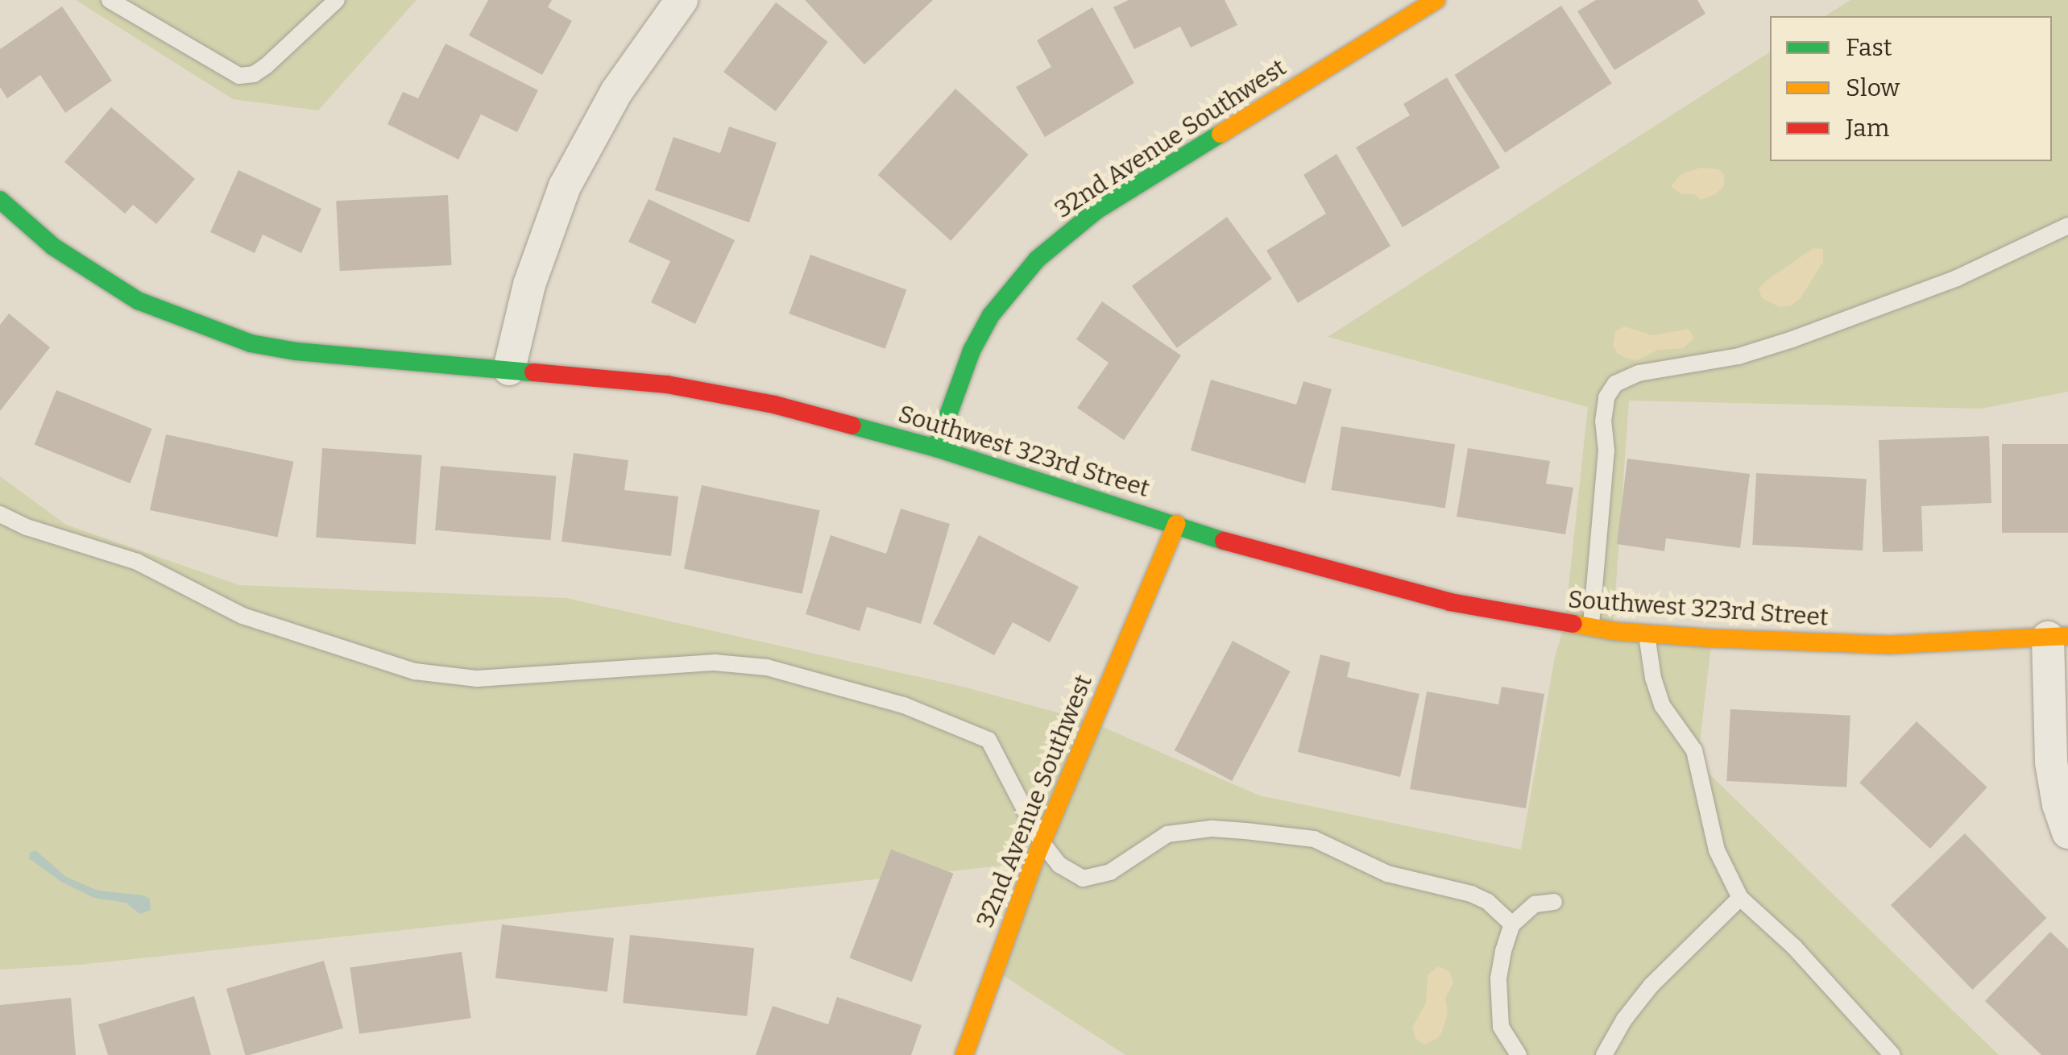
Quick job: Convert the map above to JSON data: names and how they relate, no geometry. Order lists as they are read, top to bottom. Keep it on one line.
{"streets":{"street":["32nd Avenue Southwest","Southwest 323rd Street"]},"crossings":[["32nd Avenue Southwest","Southwest 323rd Street"]],"legend":["Fast","Slow","Jam"]}
